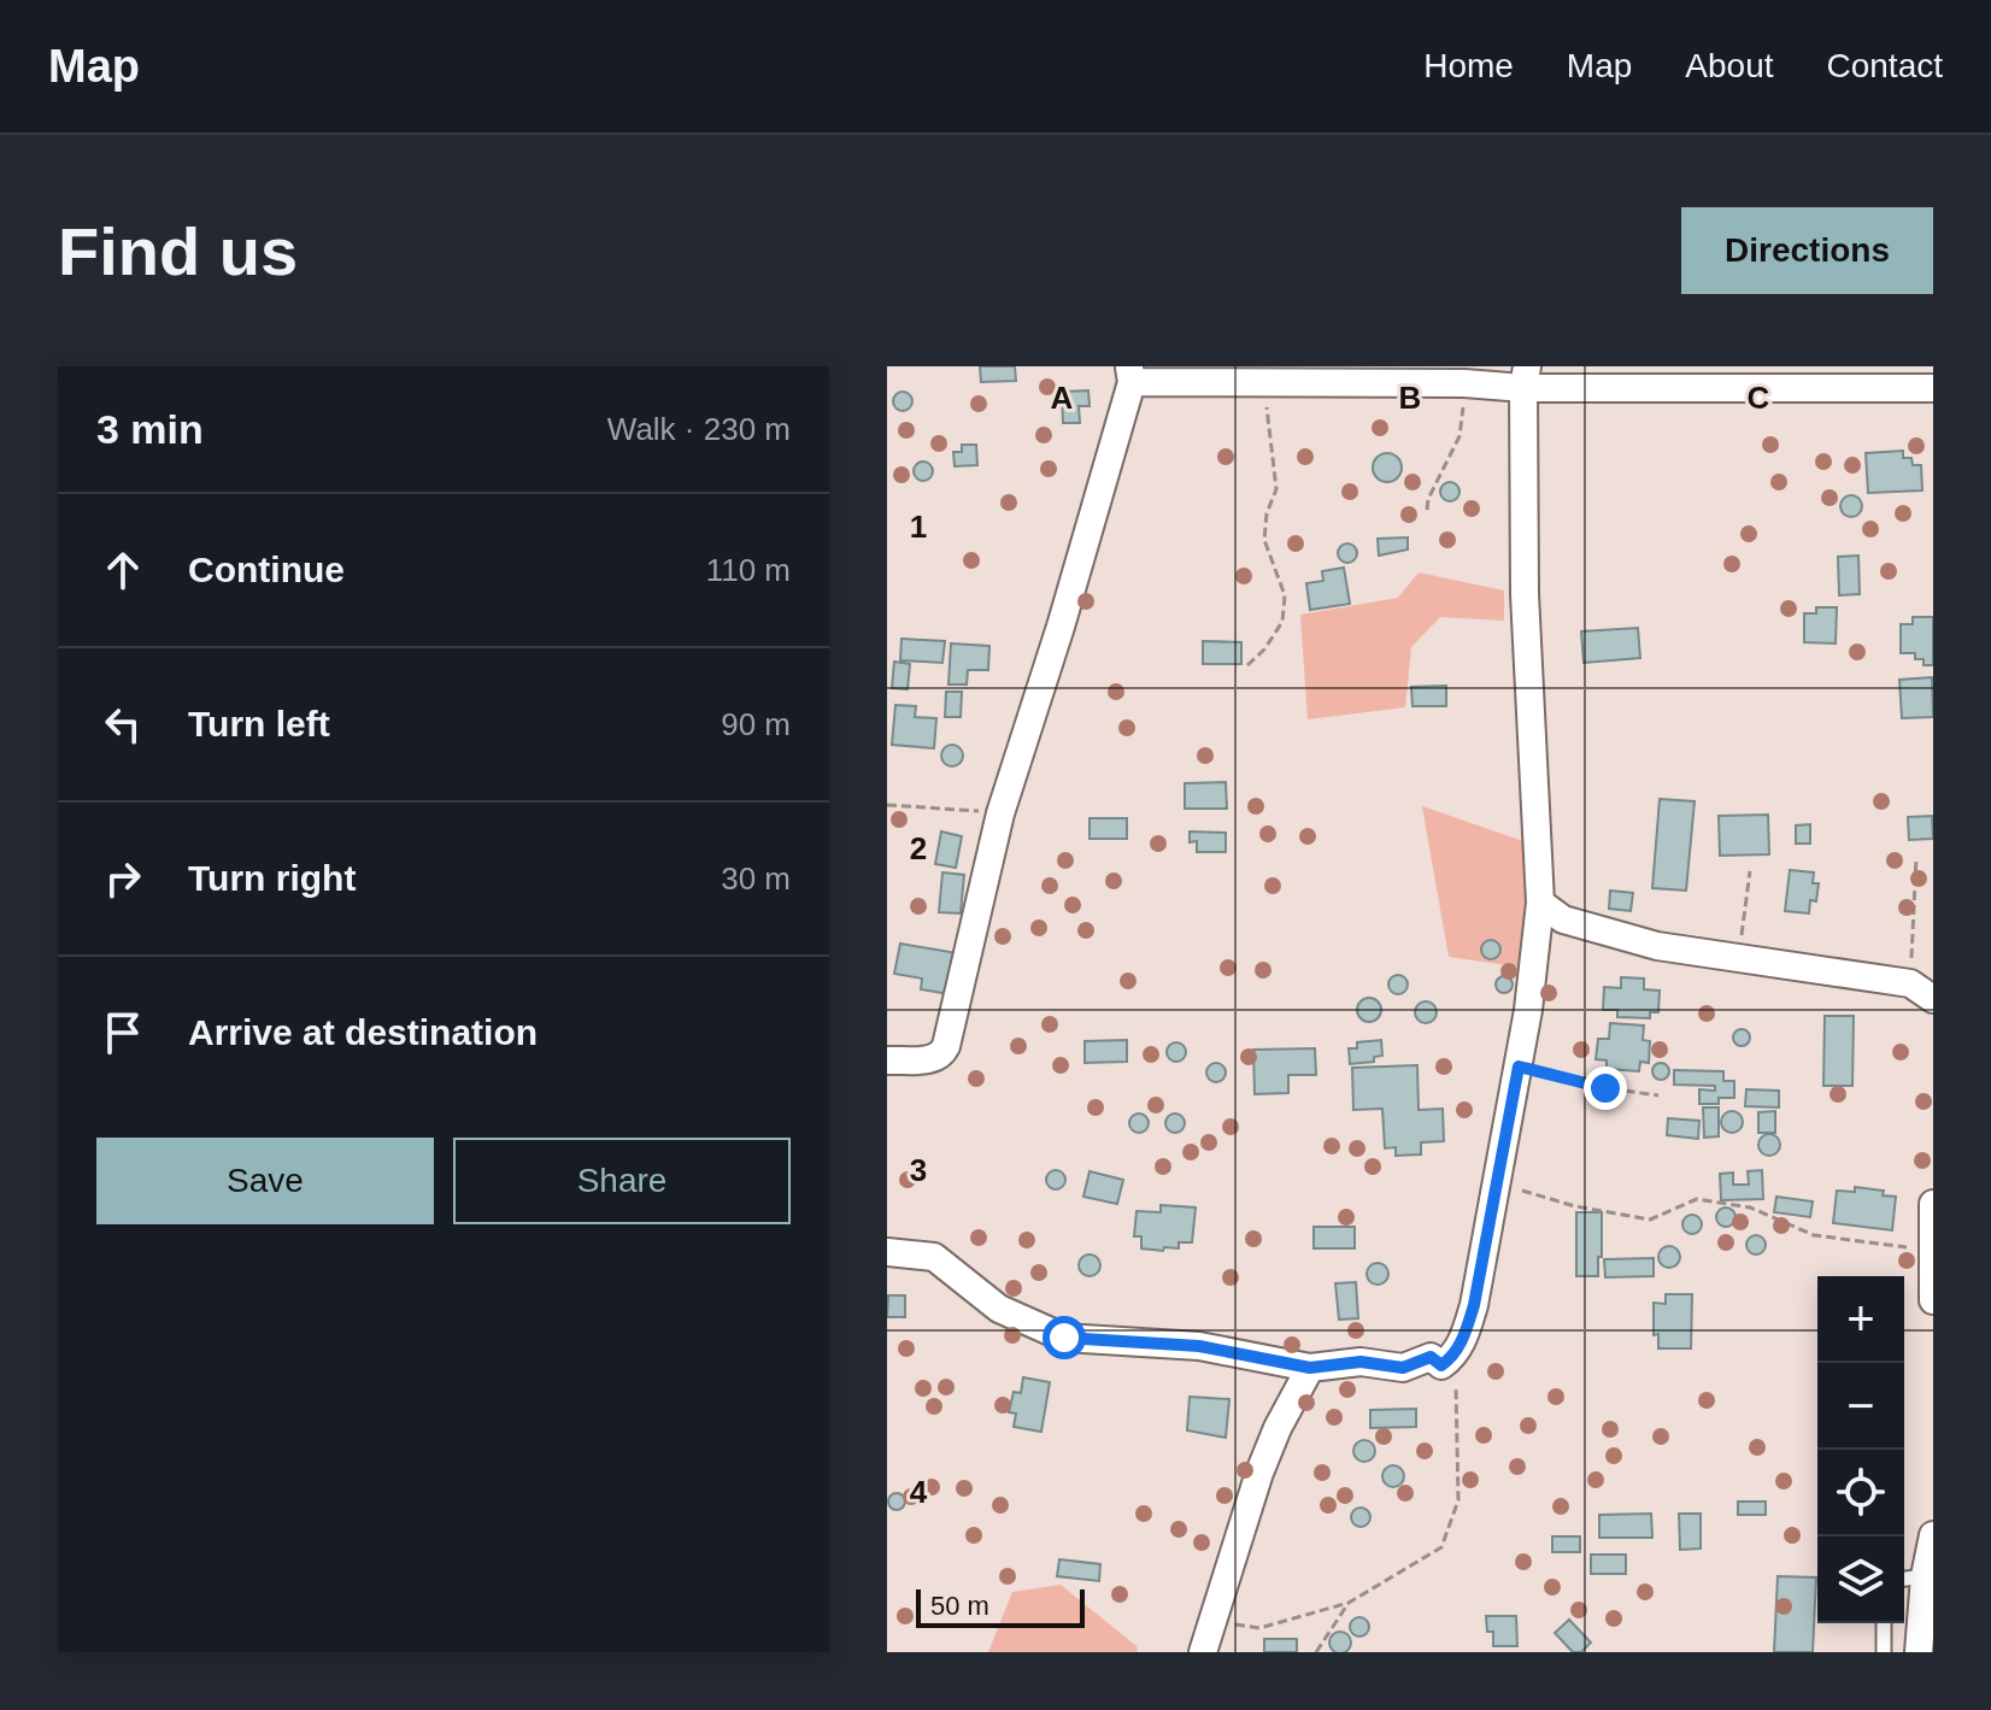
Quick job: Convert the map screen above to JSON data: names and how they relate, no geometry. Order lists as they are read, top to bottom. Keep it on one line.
{"scale_bar":"50 m","page":{"header":"Map","nav":["Home","Map","About","Contact"],"buttons":["Directions",["Save","Share"]],"title":"Find us","heading":["3 min","Walk · 230 m"],"list":[["Continue","110 m"],["Turn left","90 m"],["Turn right","30 m"],"Arrive at destination"],"map_buttons":["+","−"],"scale":"50 m"},"grid":{"columns":["A","B","C"],"rows":["1","2","3","4"]}}
